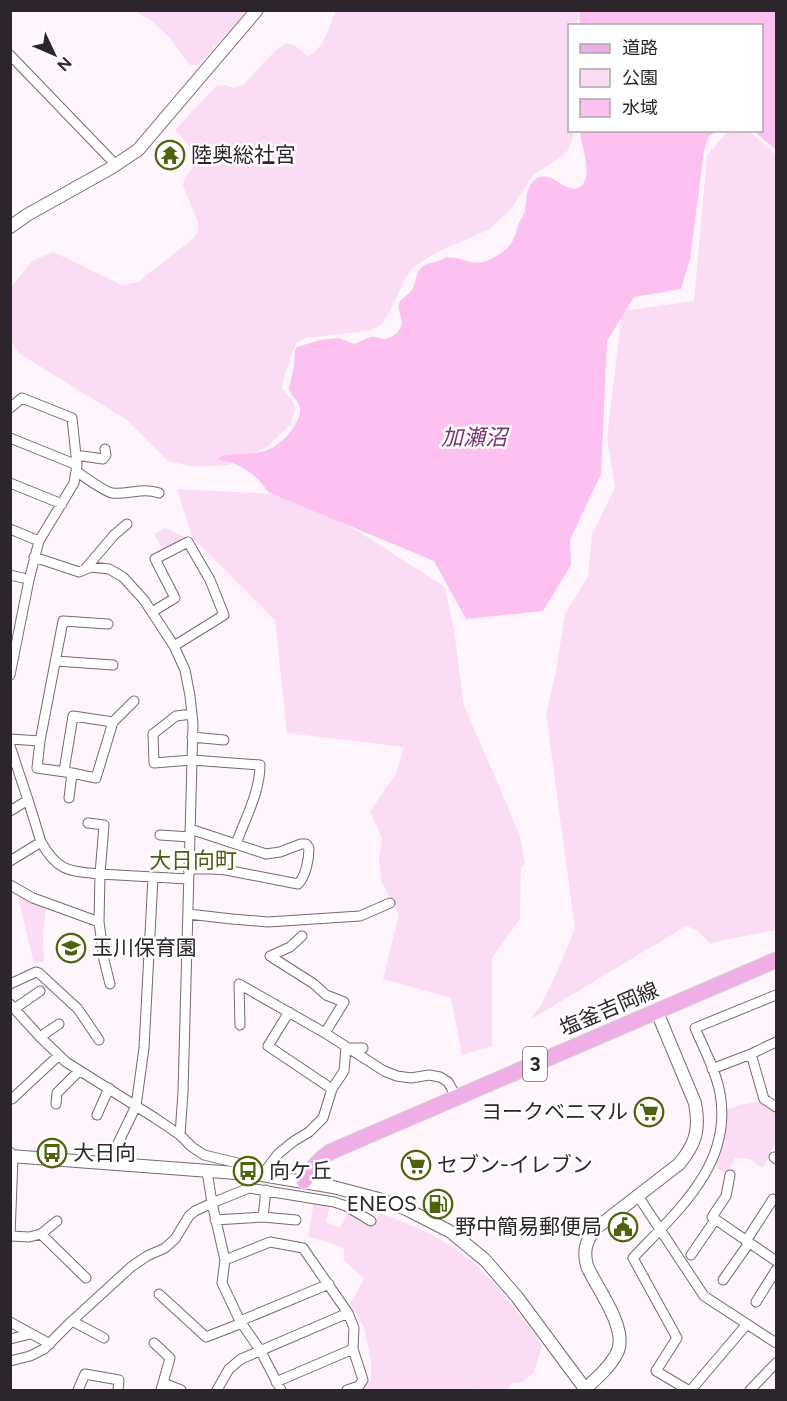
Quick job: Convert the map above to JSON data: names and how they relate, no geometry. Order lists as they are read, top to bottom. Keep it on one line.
{"streets":{"main road":["塩釜吉岡線","3"]},"districts":["大日向町"],"water":["加瀬沼"],"places":{"temple":["陸奥総社宮"],"school or university":["玉川保育園"],"supermarket":["ヨークベニマル","セブン-イレブン"],"bus stop":["大日向","向ケ丘"],"fuel station":["ENEOS"],"public building":["野中簡易郵便局"]},"legend":["道路","公園","水域"],"north":"bottom right"}
